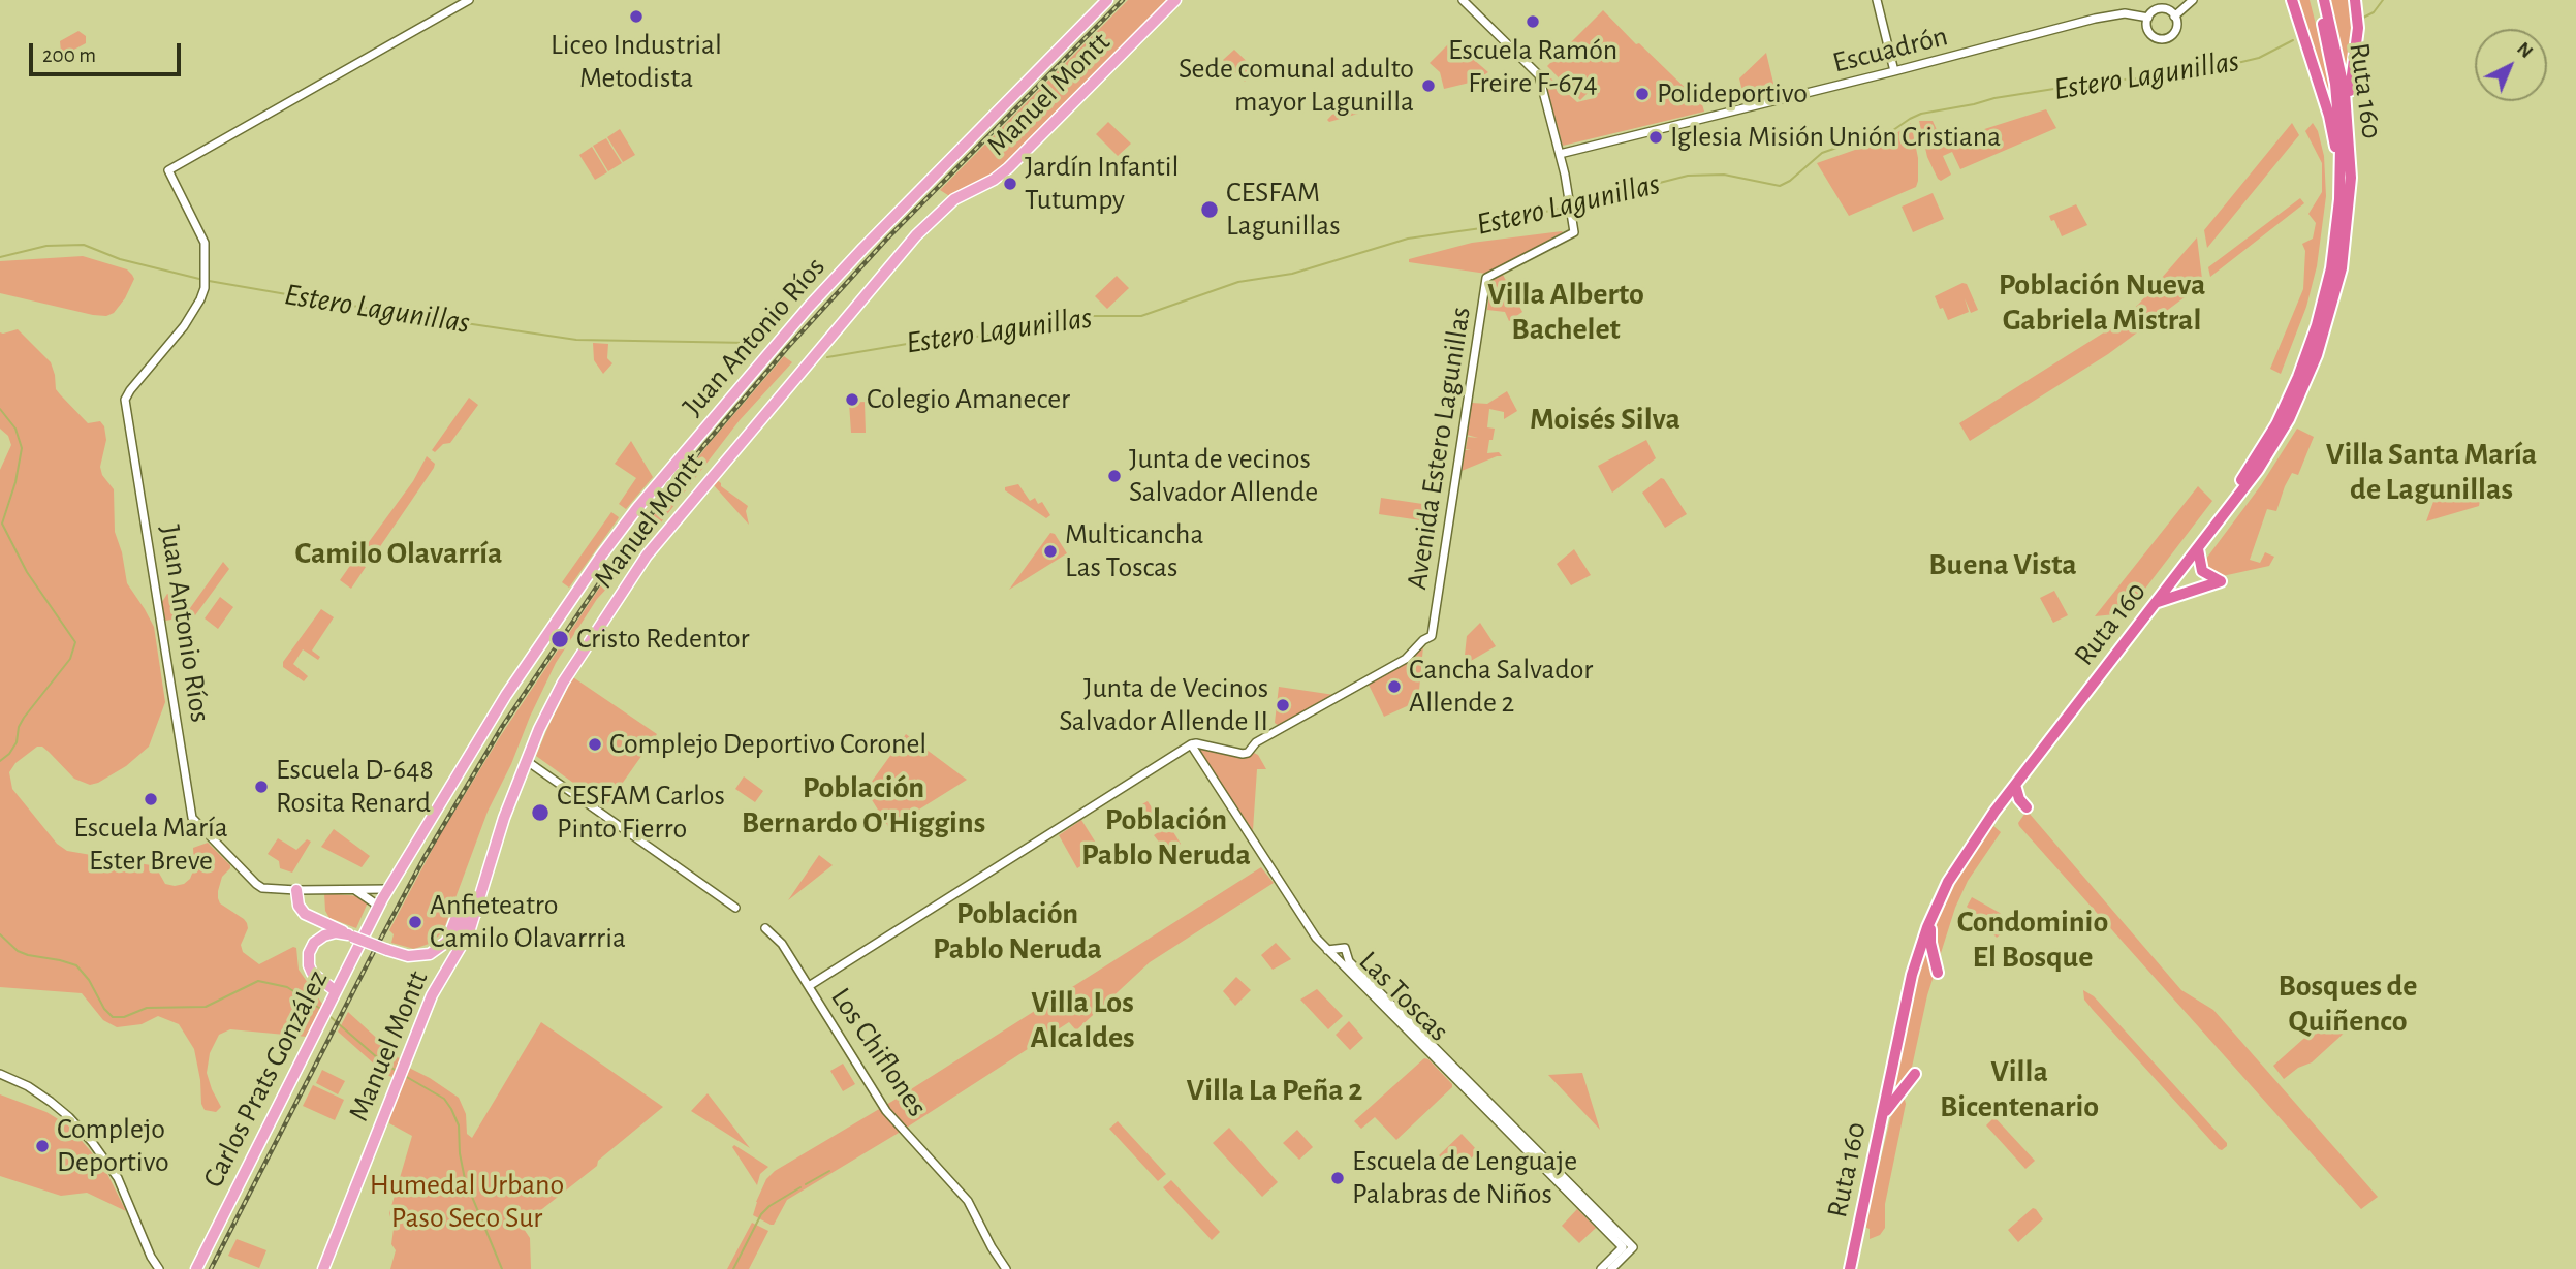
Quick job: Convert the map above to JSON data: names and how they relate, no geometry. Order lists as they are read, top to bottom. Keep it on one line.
{"streets":{"highway":["Ruta 160"],"main road":["Manuel Montt","Juan Antonio Ríos","Carlos Prats González"],"street":["Escuadrón","Avenida Estero Lagunillas","Las Toscas","Los Chiflones"]},"crossings":[["Escuadrón","Avenida Estero Lagunillas"],["Juan Antonio Ríos","Carlos Prats González"],["Avenida Estero Lagunillas","Las Toscas"]],"districts":["Población Nueva Gabriela Mistral","Villa Alberto Bachelet","Moisés Silva","Villa Santa María de Lagunillas","Camilo Olavarría","Buena Vista","Población Bernardo O'Higgins","Población Pablo Neruda","Población Pablo Neruda","Condominio El Bosque","Bosques de Quiñenco","Villa Los Alcaldes","Villa Bicentenario","Villa La Peña 2"],"water":["Estero Lagunillas"],"parks":["Humedal Urbano Paso Seco Sur"],"places":["Liceo Industrial Metodista","Escuela Ramón Freire F-674","Sede comunal adulto mayor Lagunilla","Polideportivo","Iglesia Misión Unión Cristiana","Jardín Infantil Tutumpy","CESFAM Lagunillas","Colegio Amanecer","Junta de vecinos Salvador Allende","Multicancha Las Toscas","Cristo Redentor","Cancha Salvador Allende 2","Junta de Vecinos Salvador Allende II","Complejo Deportivo Coronel","Escuela D-648 Rosita Renard","Escuela María Ester Breve","CESFAM Carlos Pinto Fierro","Anfieteatro Camilo Olavarrria","Complejo Deportivo","Escuela de Lenguaje Palabras de Niños"],"scale_bar":"200 m","north":"top right"}
